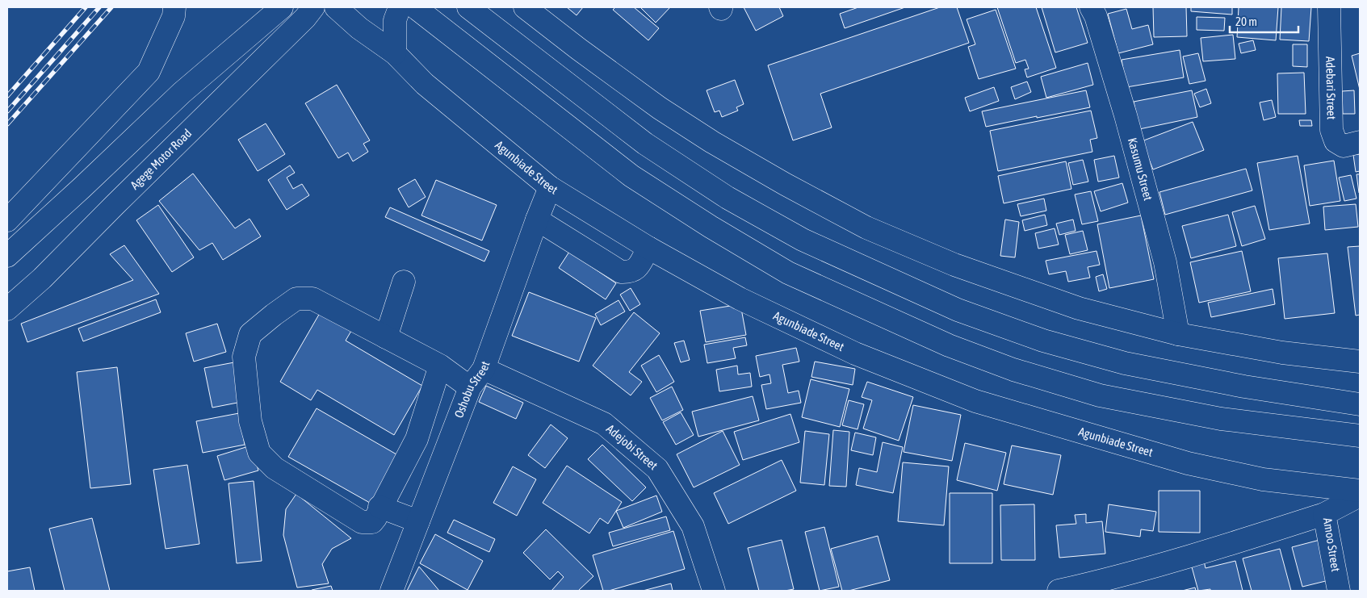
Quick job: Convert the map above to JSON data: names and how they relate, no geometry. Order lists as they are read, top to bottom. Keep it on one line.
{"streets":{"main road":["Adebari Street","Agege Motor Road","Agunbiade Street","Kasumu Street","Oshobu Street","Adejobi Street","Amoo Street"]},"crossings":[["Agunbiade Street","Oshobu Street"],["Oshobu Street","Adejobi Street"]],"scale_bar":"20 m"}
